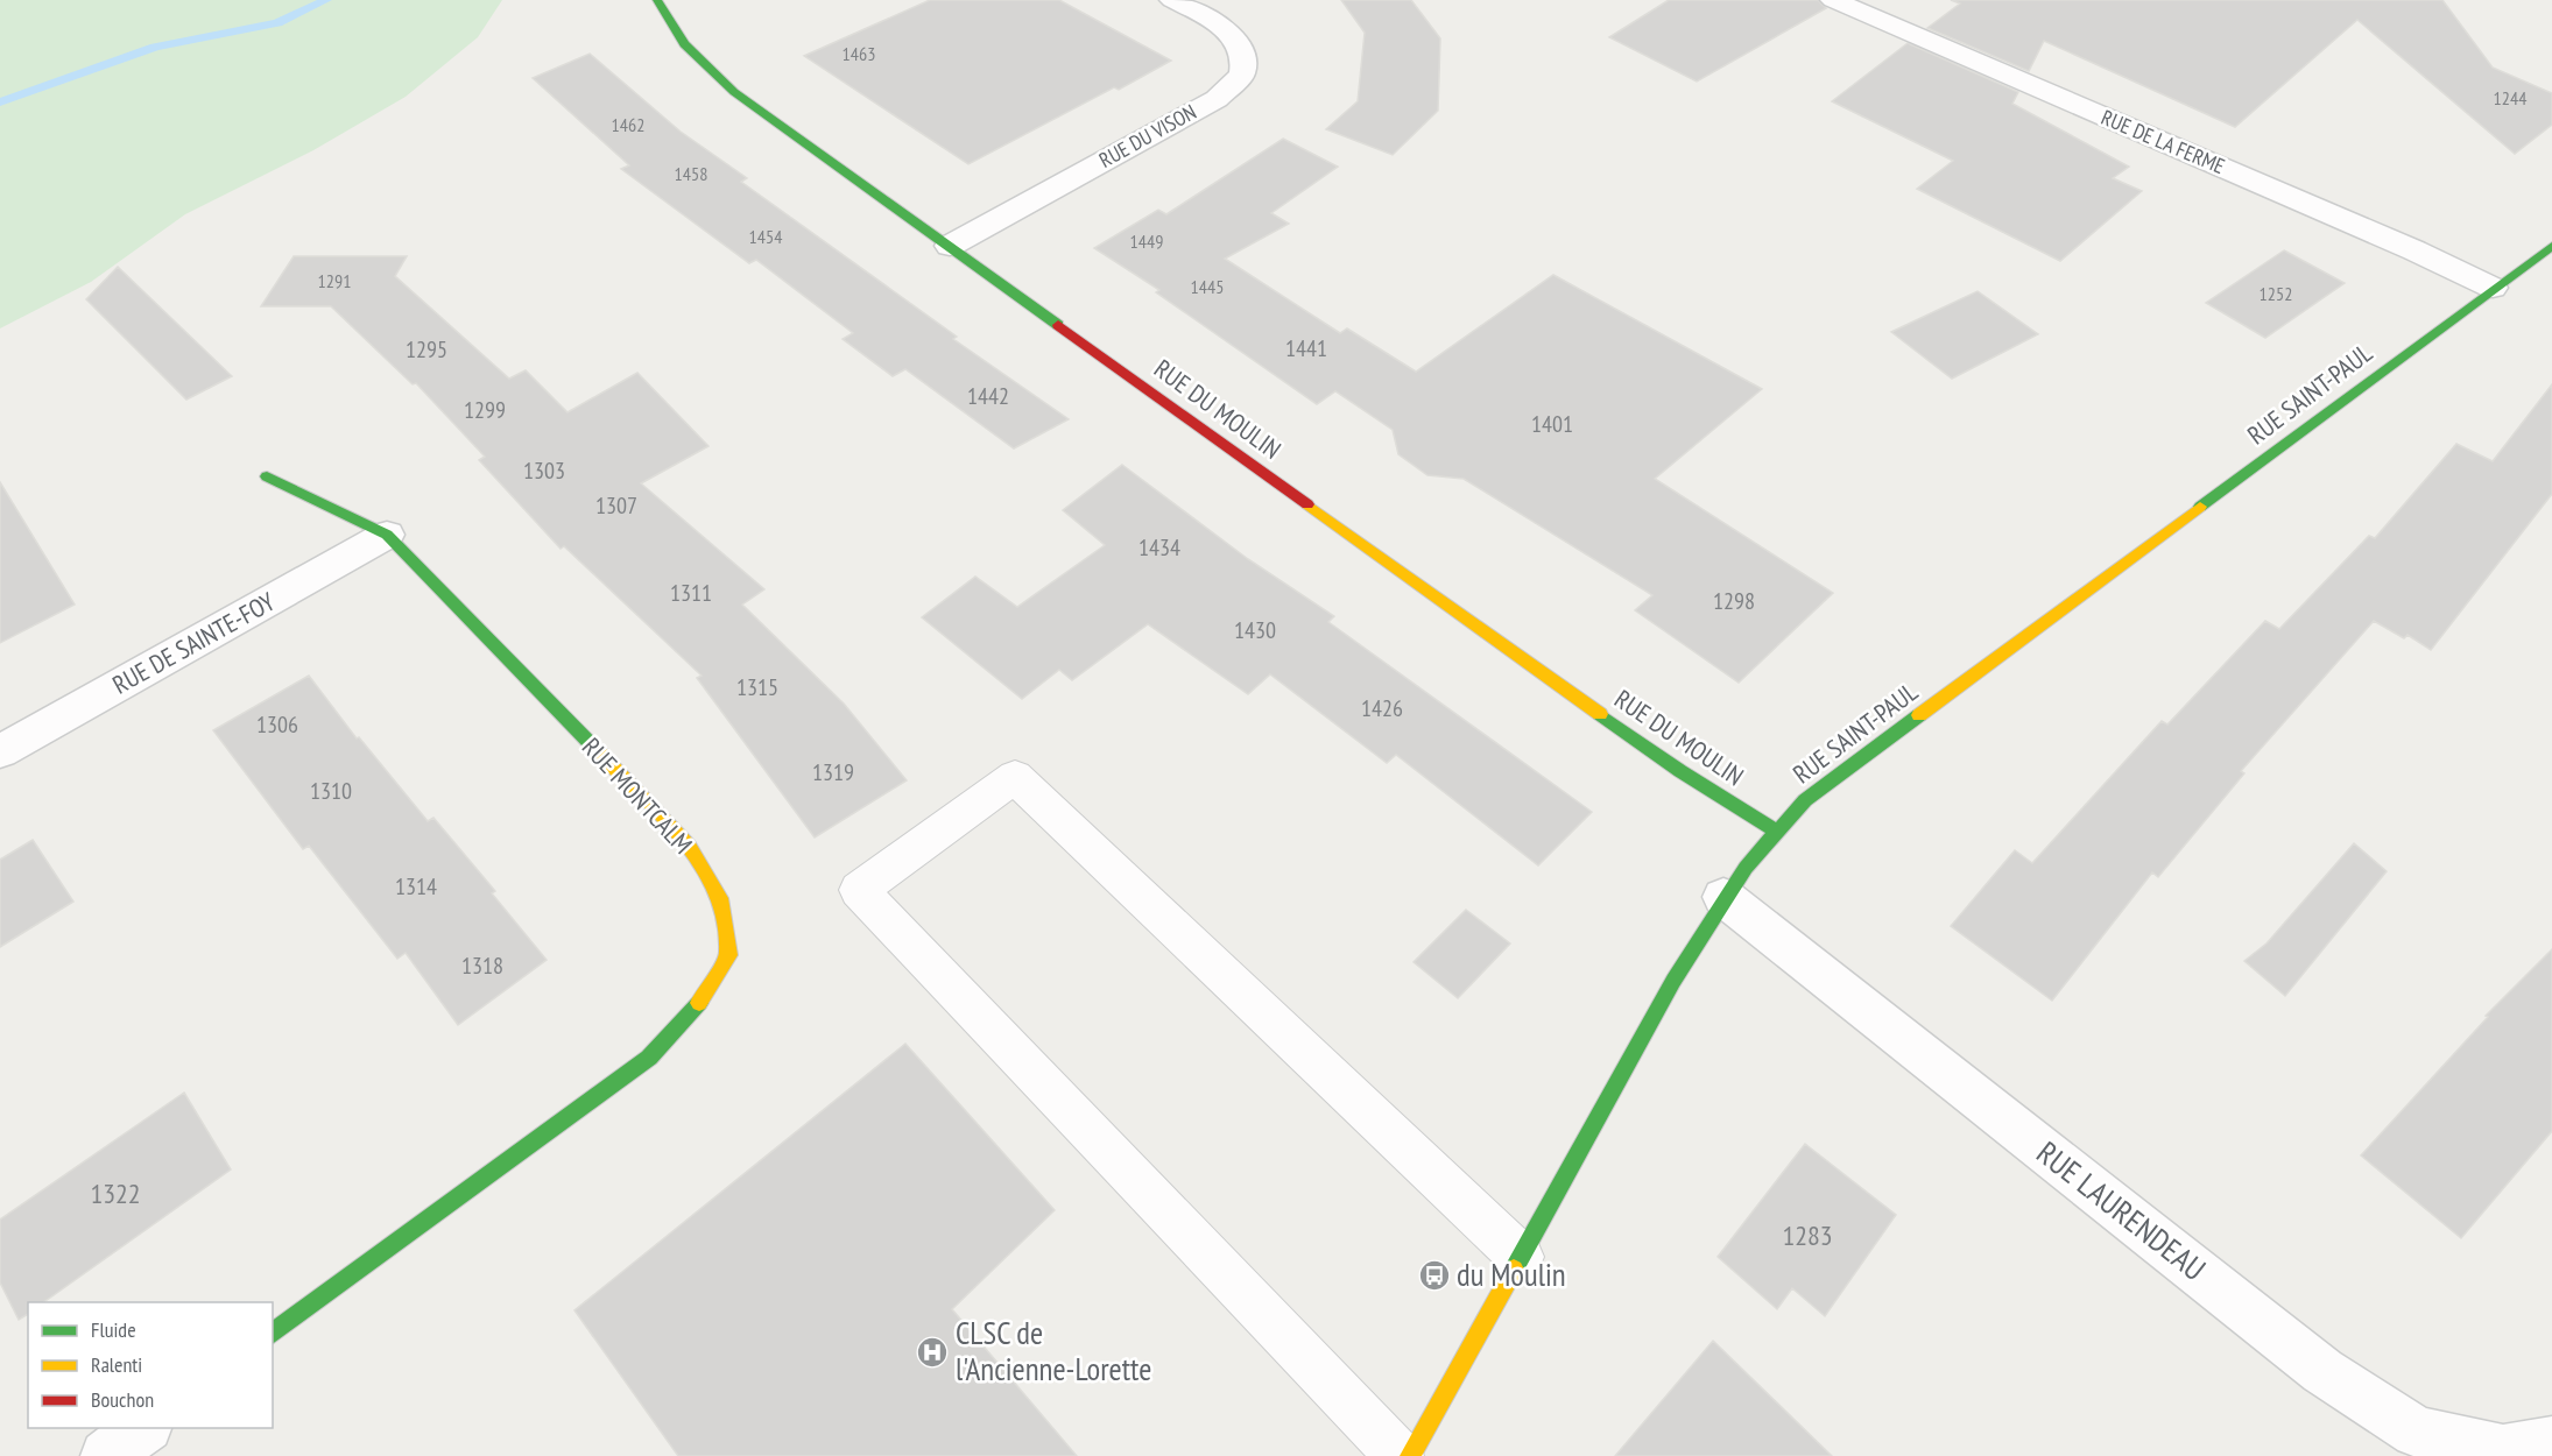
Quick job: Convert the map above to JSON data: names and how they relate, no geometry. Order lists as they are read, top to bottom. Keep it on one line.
{"streets":{"street":["RUE DU VISON","RUE DE LA FERME","RUE SAINT-PAUL","RUE DU MOULIN","RUE DE SAINTE-FOY","RUE MONTCALM","RUE LAURENDEAU"]},"crossings":[["RUE DU VISON","RUE DU MOULIN"],["RUE DE LA FERME","RUE SAINT-PAUL"],["RUE SAINT-PAUL","RUE DU MOULIN"],["RUE SAINT-PAUL","RUE LAURENDEAU"],["RUE DE SAINTE-FOY","RUE MONTCALM"]],"places":{"bus stop":["du Moulin"],"hospital":["CLSC de l'Ancienne-Lorette"]},"house_numbers":["1463","1244","1462","1458","1454","1449","1291","1445","1252","1441","1295","1442","1299","1401","1303","1307","1434","1311","1298","1430","1315","1426","1306","1319","1310","1314","1318","1322","1283"],"legend":["Fluide","Ralenti","Bouchon"]}
